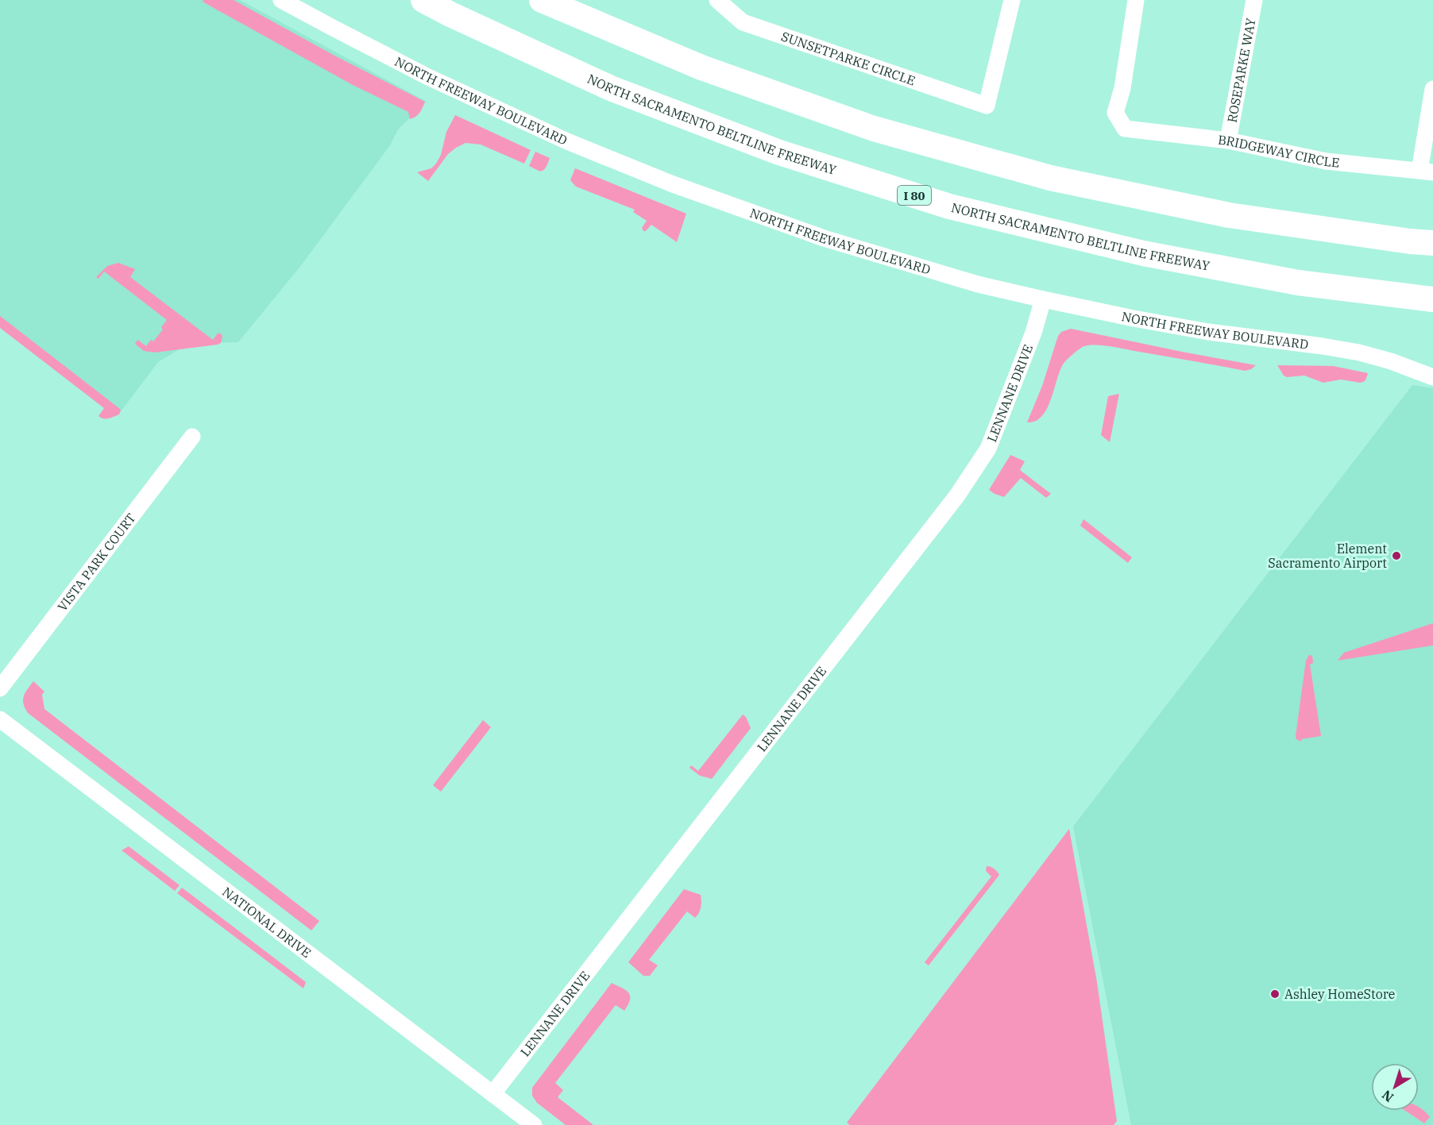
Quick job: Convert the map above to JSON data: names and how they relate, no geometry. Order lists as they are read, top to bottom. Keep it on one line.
{"streets":{"highway":["NORTH SACRAMENTO BELTLINE FREEWAY","I 80"],"street":["SUNSETPARKE CIRCLE","ROSEPARKE WAY","NORTH FREEWAY BOULEVARD","BRIDGEWAY CIRCLE","LENNANE DRIVE","VISTA PARK COURT","NATIONAL DRIVE"]},"crossings":[["ROSEPARKE WAY","BRIDGEWAY CIRCLE"],["NORTH FREEWAY BOULEVARD","LENNANE DRIVE"],["LENNANE DRIVE","NATIONAL DRIVE"]],"places":["Element Sacramento Airport","Ashley HomeStore"],"north":"bottom left"}
